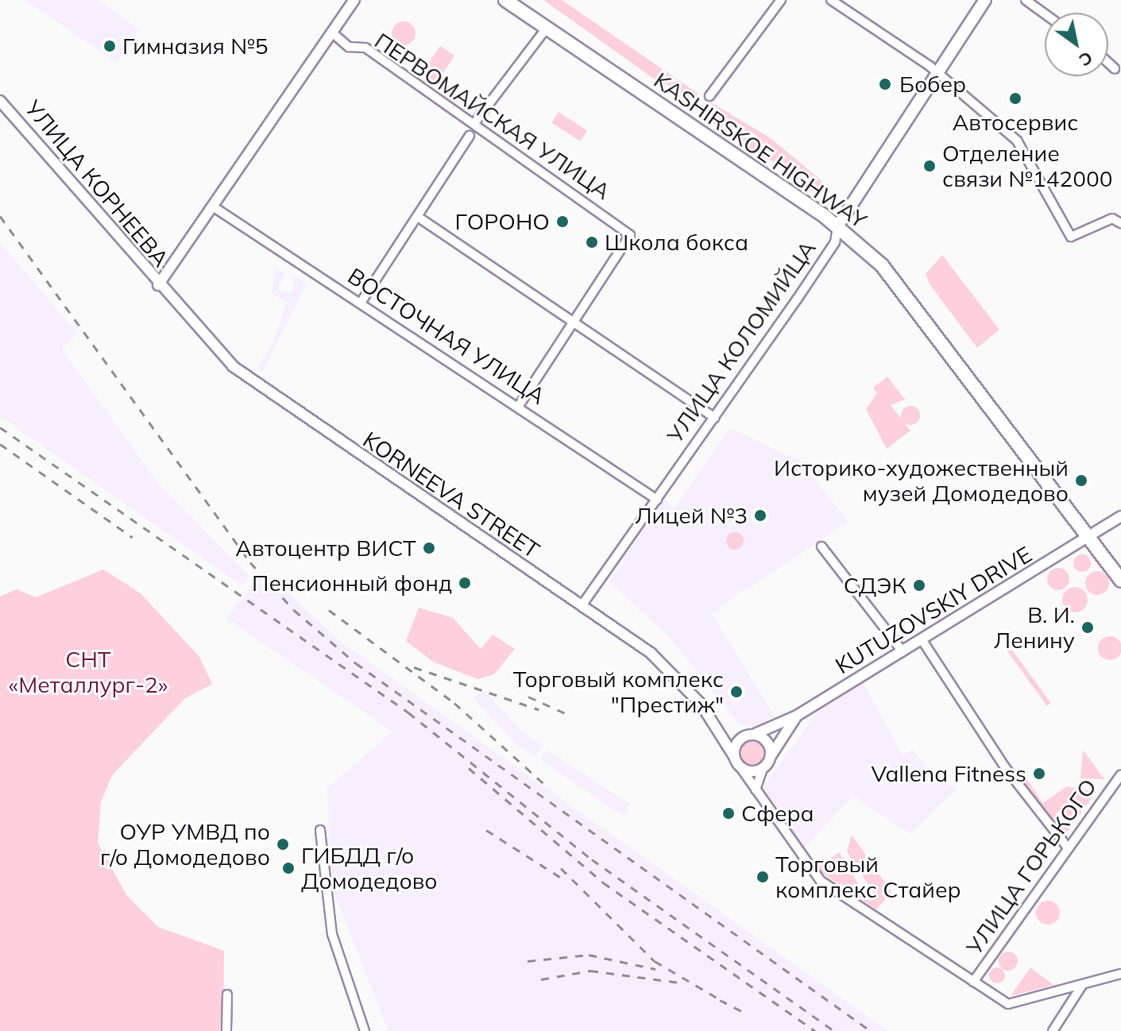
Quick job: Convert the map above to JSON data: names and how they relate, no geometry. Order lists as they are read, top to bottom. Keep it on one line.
{"streets":{"main road":["KASHIRSKOE HIGHWAY","УЛИЦА КОЛОМИЙЦА"],"street":["ПЕРВОМАЙСКАЯ УЛИЦА","УЛИЦА КОРНЕЕВА","ВОСТОЧНАЯ УЛИЦА","KUTUZOVSKIY DRIVE","УЛИЦА ГОРЬКОГО"]},"crossings":[["KASHIRSKOE HIGHWAY","УЛИЦА КОЛОМИЙЦА"],["KASHIRSKOE HIGHWAY","KUTUZOVSKIY DRIVE"],["УЛИЦА КОРНЕЕВА","УЛИЦА КОЛОМИЙЦА"],["ВОСТОЧНАЯ УЛИЦА","УЛИЦА КОЛОМИЙЦА"]],"parks":["СНТ «Металлург-2»"],"places":["Гимназия №5","Бобер","Автосервис","Отделение связи №142000","ГОРОНО","Школа бокса","Историко-художественный музей Домодедово","Лицей №3","Автоцентр ВИСТ","Пенсионный фонд","СДЭК","В. И. Ленину","Торговый комплекс \"Престиж\"","Vallena Fitness","Сфера","ОУР УМВД по г/о Домодедово","ГИБДД г/о Домодедово","Торговый комплекс Стайер"],"north":"bottom right"}
